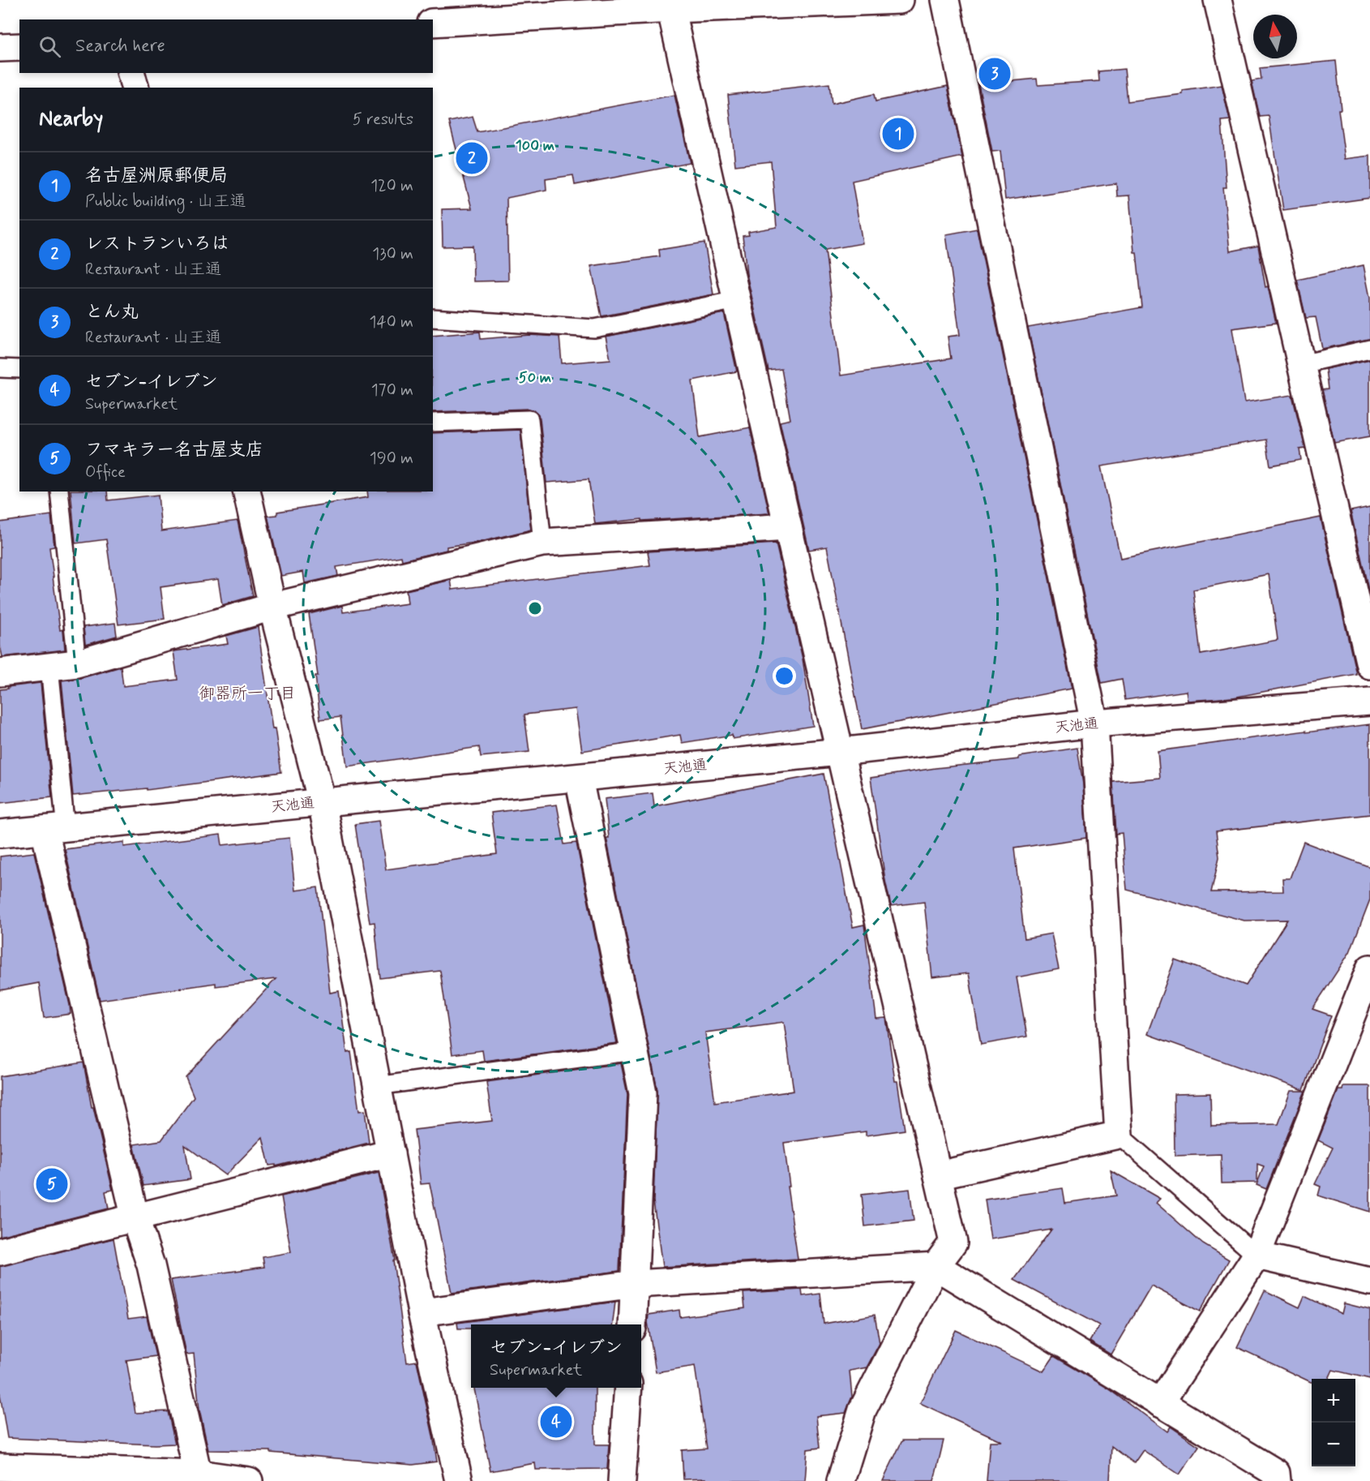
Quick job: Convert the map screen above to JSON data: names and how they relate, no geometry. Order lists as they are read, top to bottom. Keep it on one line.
{"streets":{"street":["天池通"]},"districts":["御器所一丁目"],"north":"top","page":{"search":"Search here","pins":["3","1","2","5","4"],"heading":["Nearby","5 results"],"list":[{"mark":"1","name":"名古屋洲原郵便局","note":"Public building · 山王通","value":"120 m"},{"mark":"2","name":"レストランいろは","note":"Restaurant · 山王通","value":"130 m"},{"mark":"3","name":"とん丸","note":"Restaurant · 山王通","value":"140 m"},{"mark":"4","name":"セブン-イレブン","note":"Supermarket","value":"170 m"},{"mark":"5","name":"フマキラー名古屋支店","note":"Office","value":"190 m"}],"popup":["セブン-イレブン","Supermarket"],"map_buttons":["+","−"]},"rings":["100 m","50 m"]}
